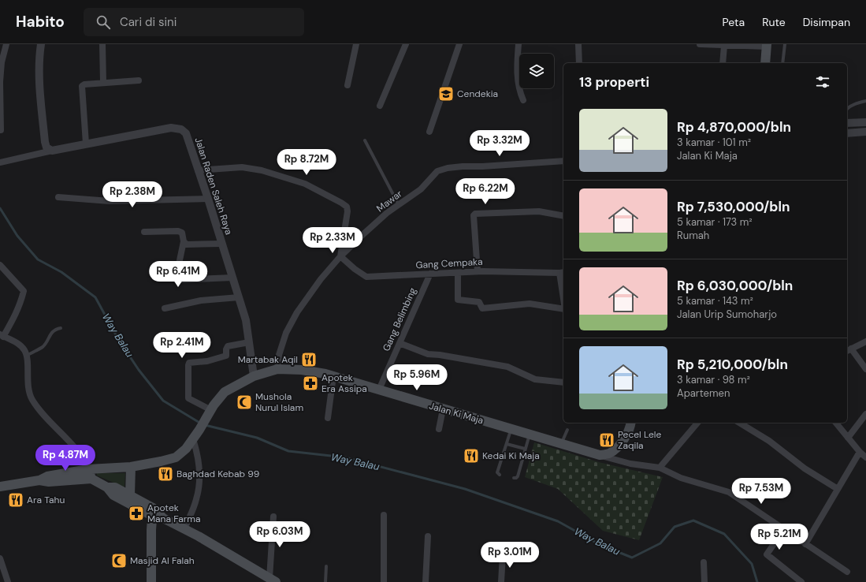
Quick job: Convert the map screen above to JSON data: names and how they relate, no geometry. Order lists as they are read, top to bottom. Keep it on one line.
{"streets":{"main road":["Jalan Ki Maja"],"street":["Jalan Raden Saleh Raya","Mawar","Gang Cempaka","Gang Belimbing"]},"crossings":[["Jalan Raden Saleh Raya","Jalan Ki Maja"],["Mawar","Gang Cempaka"],["Mawar","Jalan Ki Maja"],["Gang Cempaka","Gang Belimbing"],["Gang Belimbing","Jalan Ki Maja"]],"water":["Way Balau"],"places":{"school or university":["Cendekia"],"restaurant":["Martabak Aqil","Pecel Lele Zaqila","Kedai Ki Maja","Baghdad Kebab 99","Ara Tahu"],"pharmacy":["Apotek Era Assipa","Apotek Mana Farma"],"mosque":["Mushola Nurul Islam","Masjid Al Falah"]},"page":{"header":"Habito","search":"Cari di sini","nav":["Peta","Rute","Disimpan"],"heading":"13 properti","list":[{"name":"Rp 4,870,000/bln","note":"3 kamar · 101 m² · Jalan Ki Maja"},{"name":"Rp 7,530,000/bln","note":"5 kamar · 173 m² · Rumah"},{"name":"Rp 6,030,000/bln","note":"5 kamar · 143 m² · Jalan Urip Sumoharjo"},{"name":"Rp 5,210,000/bln","note":"3 kamar · 98 m² · Apartemen"}],"price":["Rp 3.32M","Rp 8.72M","Rp 6.22M","Rp 2.38M","Rp 2.33M","Rp 6.41M","Rp 2.41M","Rp 5.96M","Rp 4.87M","Rp 7.53M","Rp 6.03M","Rp 5.21M","Rp 3.01M"]}}
